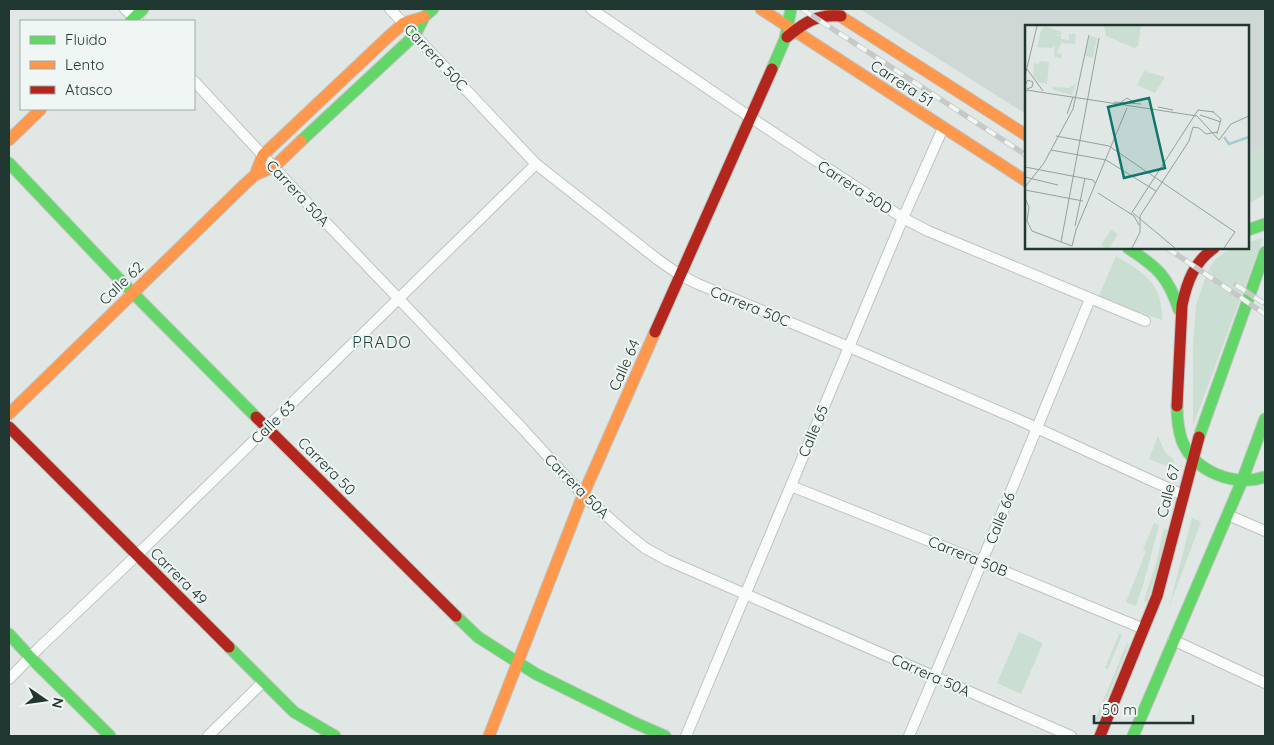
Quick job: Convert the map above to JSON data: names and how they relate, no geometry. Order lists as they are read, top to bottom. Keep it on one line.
{"streets":{"main road":["Carrera 51","Calle 62","Calle 64","Carrera 50","Calle 67","Carrera 49"],"street":["Carrera 50C","Carrera 50D","Carrera 50A","Calle 63","Calle 65","Calle 66","Carrera 50B"]},"crossings":[["Carrera 50C","Calle 62"],["Carrera 50C","Calle 64"],["Carrera 50C","Calle 63"],["Carrera 50C","Calle 65"],["Carrera 50C","Calle 67"],["Carrera 50C","Calle 66"],["Carrera 51","Calle 64"],["Carrera 51","Calle 65"],["Carrera 50D","Calle 64"],["Carrera 50D","Calle 65"],["Carrera 50D","Calle 66"],["Carrera 50A","Calle 62"],["Carrera 50A","Calle 64"],["Carrera 50A","Calle 63"],["Carrera 50A","Calle 65"],["Carrera 50A","Calle 66"],["Calle 62","Carrera 50"],["Calle 64","Carrera 50"],["Calle 63","Carrera 50"],["Calle 63","Carrera 49"],["Calle 65","Carrera 50B"],["Calle 67","Carrera 50B"],["Calle 66","Carrera 50B"]],"districts":["PRADO"],"legend":["Fluido","Lento","Atasco"],"scale_bar":"50 m","north":"right"}
